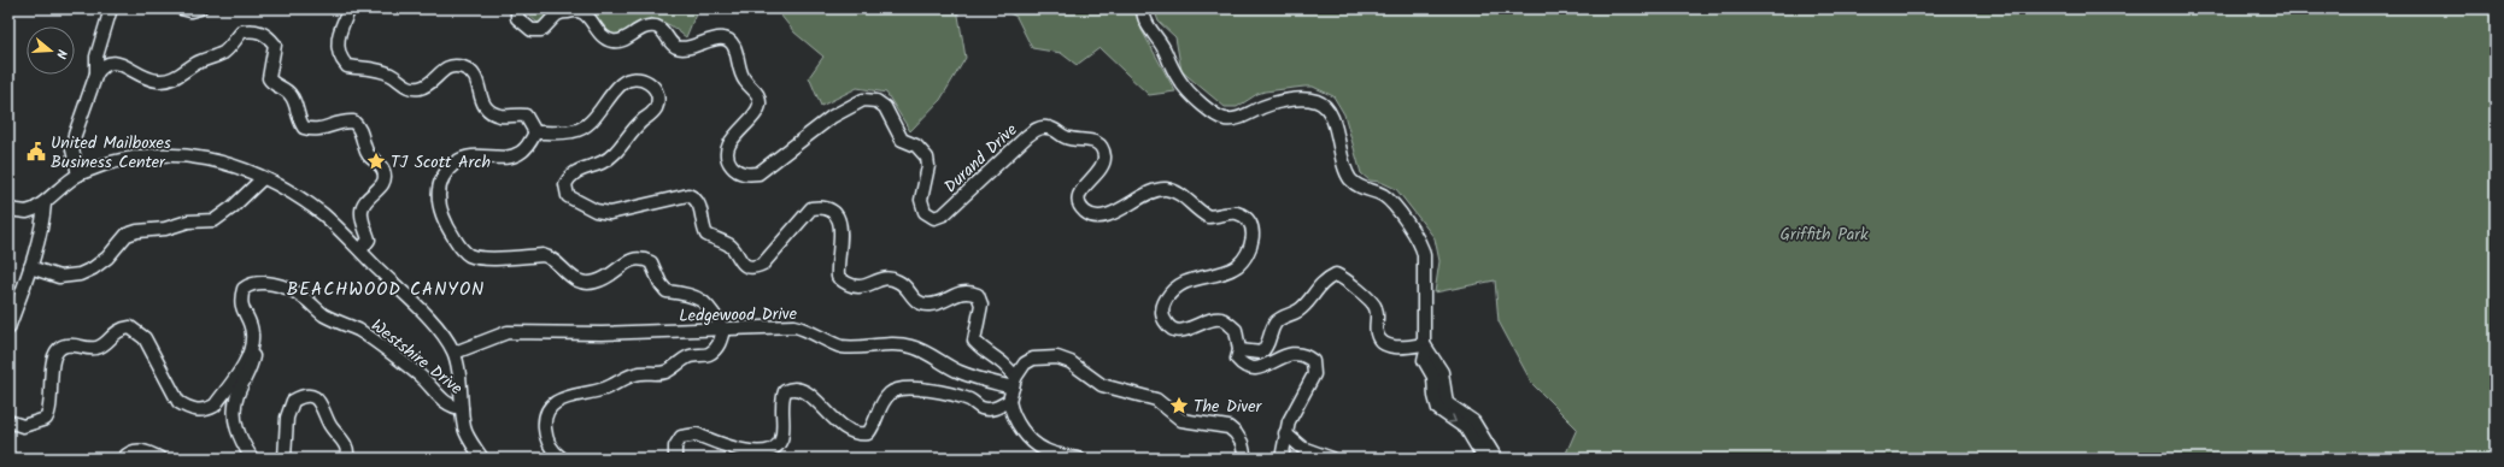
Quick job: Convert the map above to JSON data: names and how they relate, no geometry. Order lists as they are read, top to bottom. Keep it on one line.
{"streets":{"street":["Durand Drive","Ledgewood Drive","Westshire Drive"]},"districts":["BEACHWOOD CANYON"],"parks":["Griffith Park"],"places":{"public building":["United Mailboxes Business Center"],"place":["TJ Scott Arch","The Diver"]},"north":"right"}
